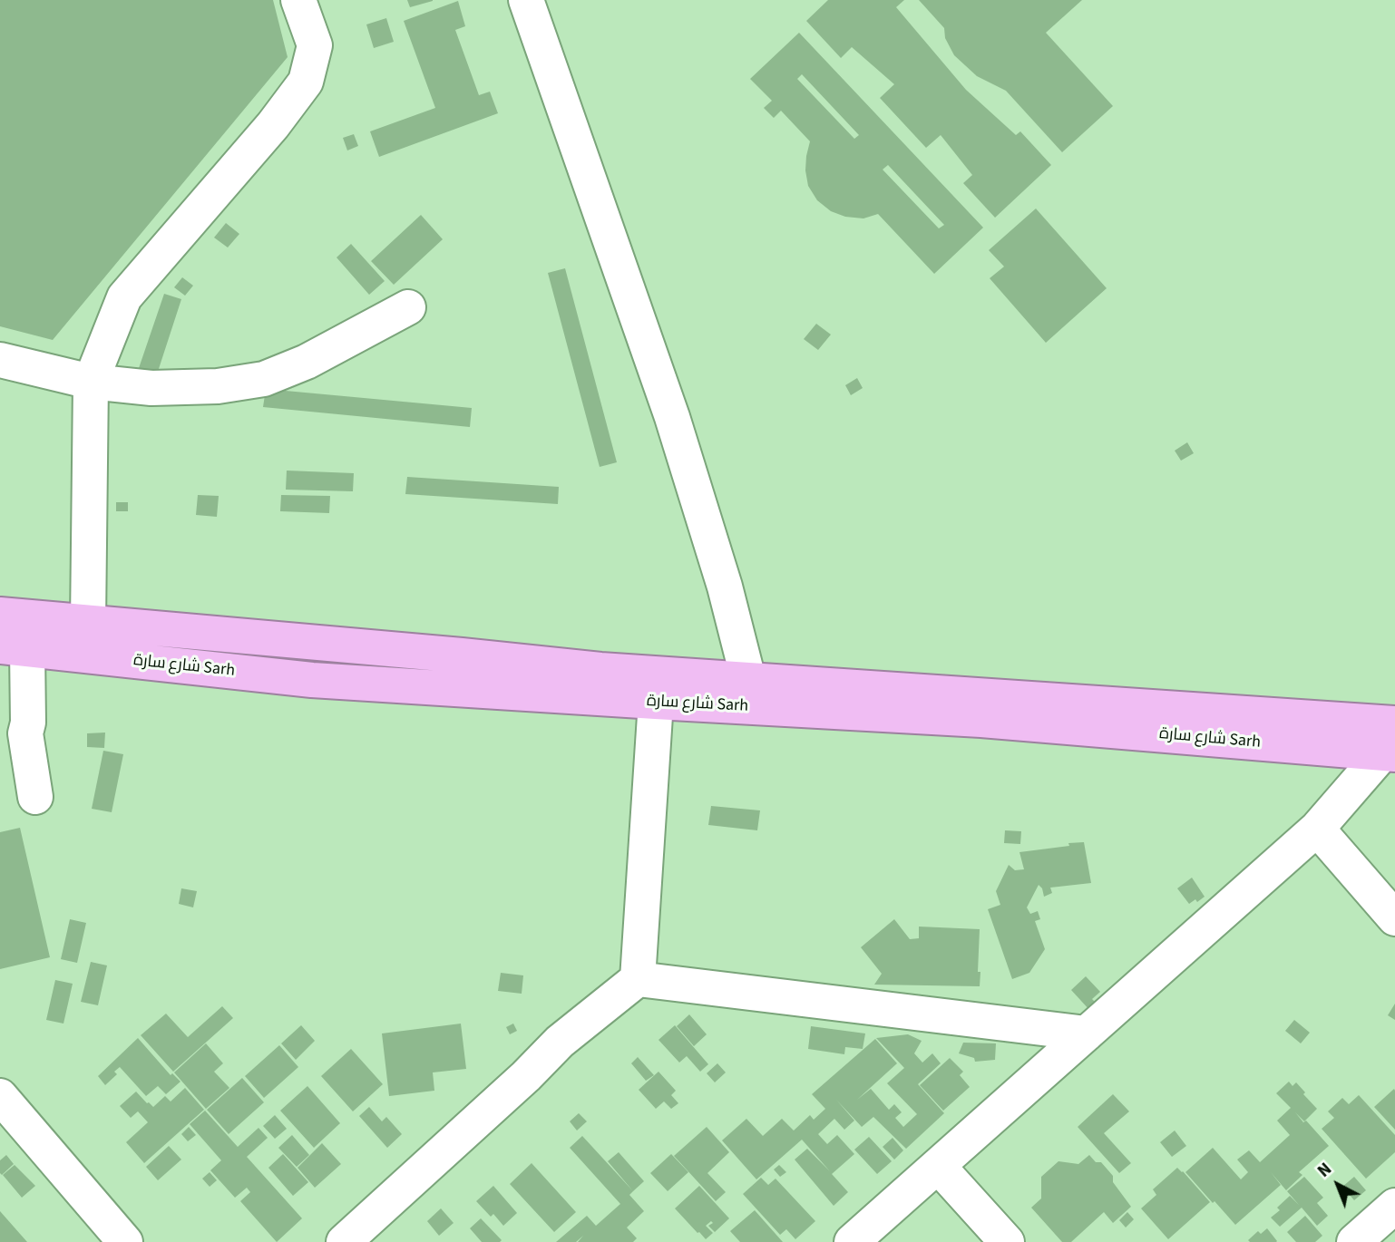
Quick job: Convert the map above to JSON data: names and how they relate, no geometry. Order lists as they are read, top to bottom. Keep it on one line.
{"streets":{"highway":["شارع سارة Sarh"]},"north":"top left"}
